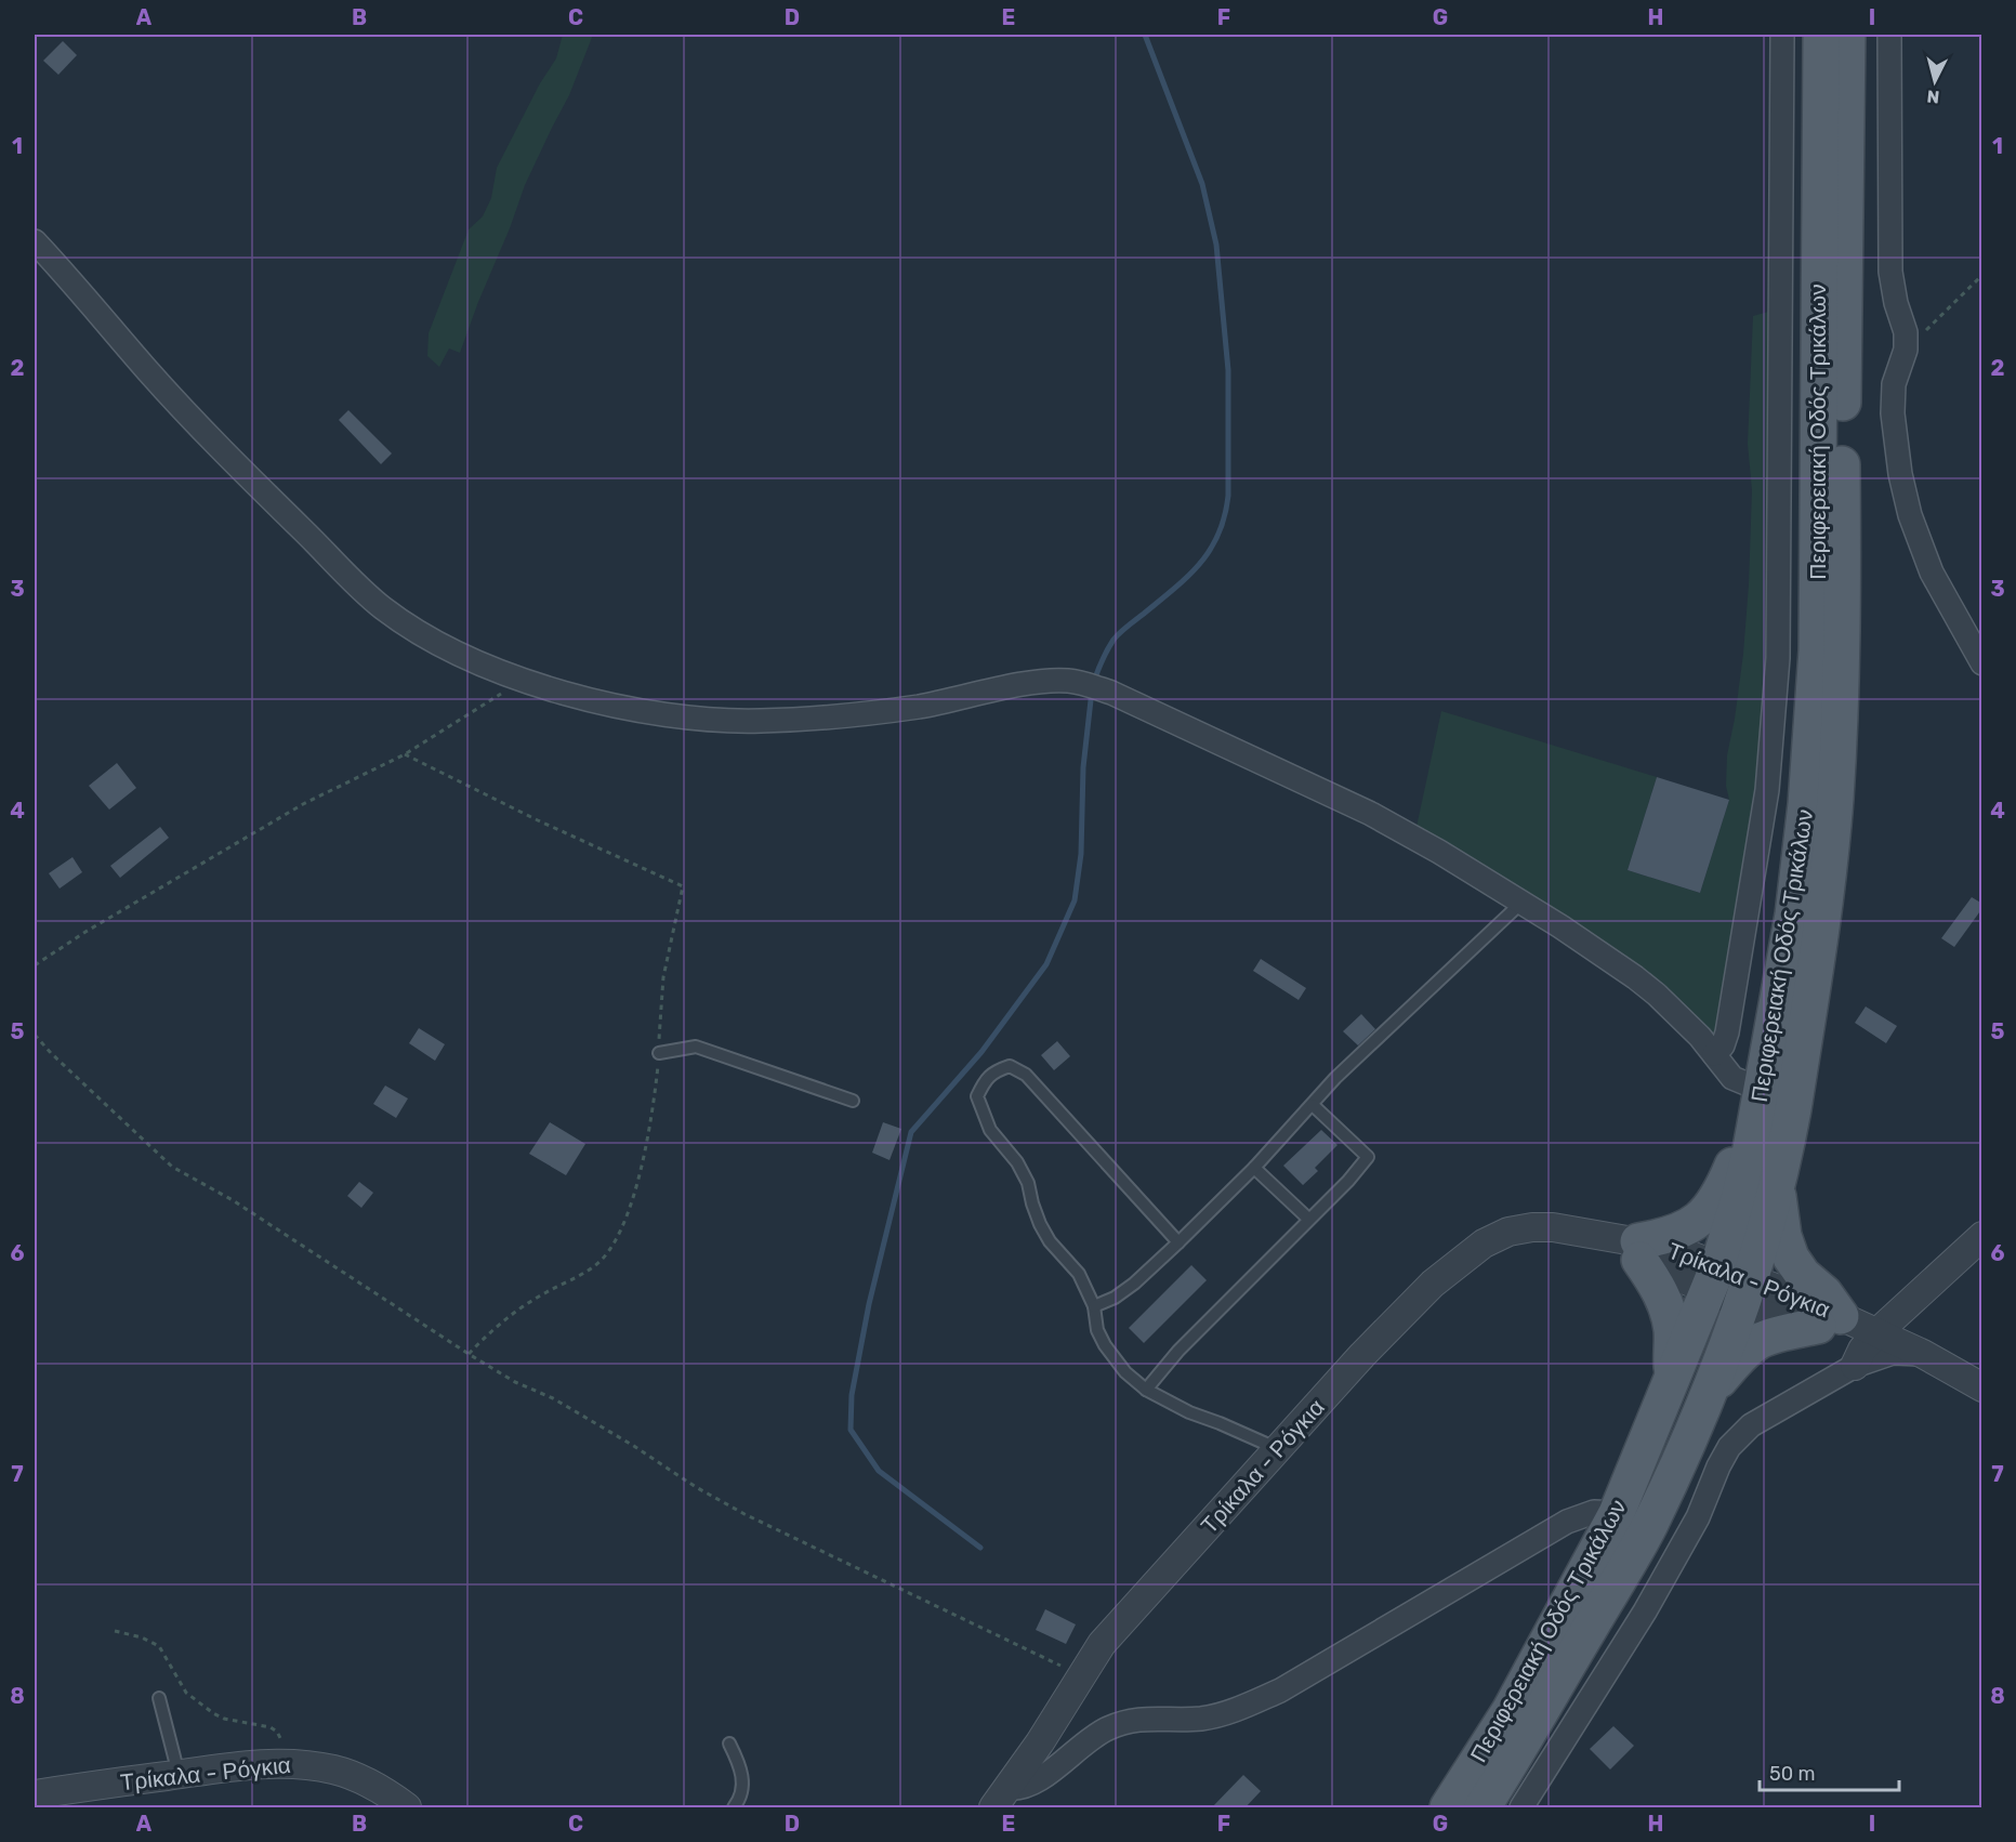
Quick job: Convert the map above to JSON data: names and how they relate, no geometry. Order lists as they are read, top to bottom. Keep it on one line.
{"streets":{"main road":["Περιφερειακή Οδός Τρικάλων"],"street":["Τρίκαλα - Ρόγκια"]},"crossings":[["Περιφερειακή Οδός Τρικάλων","Τρίκαλα - Ρόγκια"]],"scale_bar":"50 m","north":"bottom","grid":{"columns":["A","B","C","D","E","F","G","H","I"],"rows":["1","2","3","4","5","6","7","8"]}}
